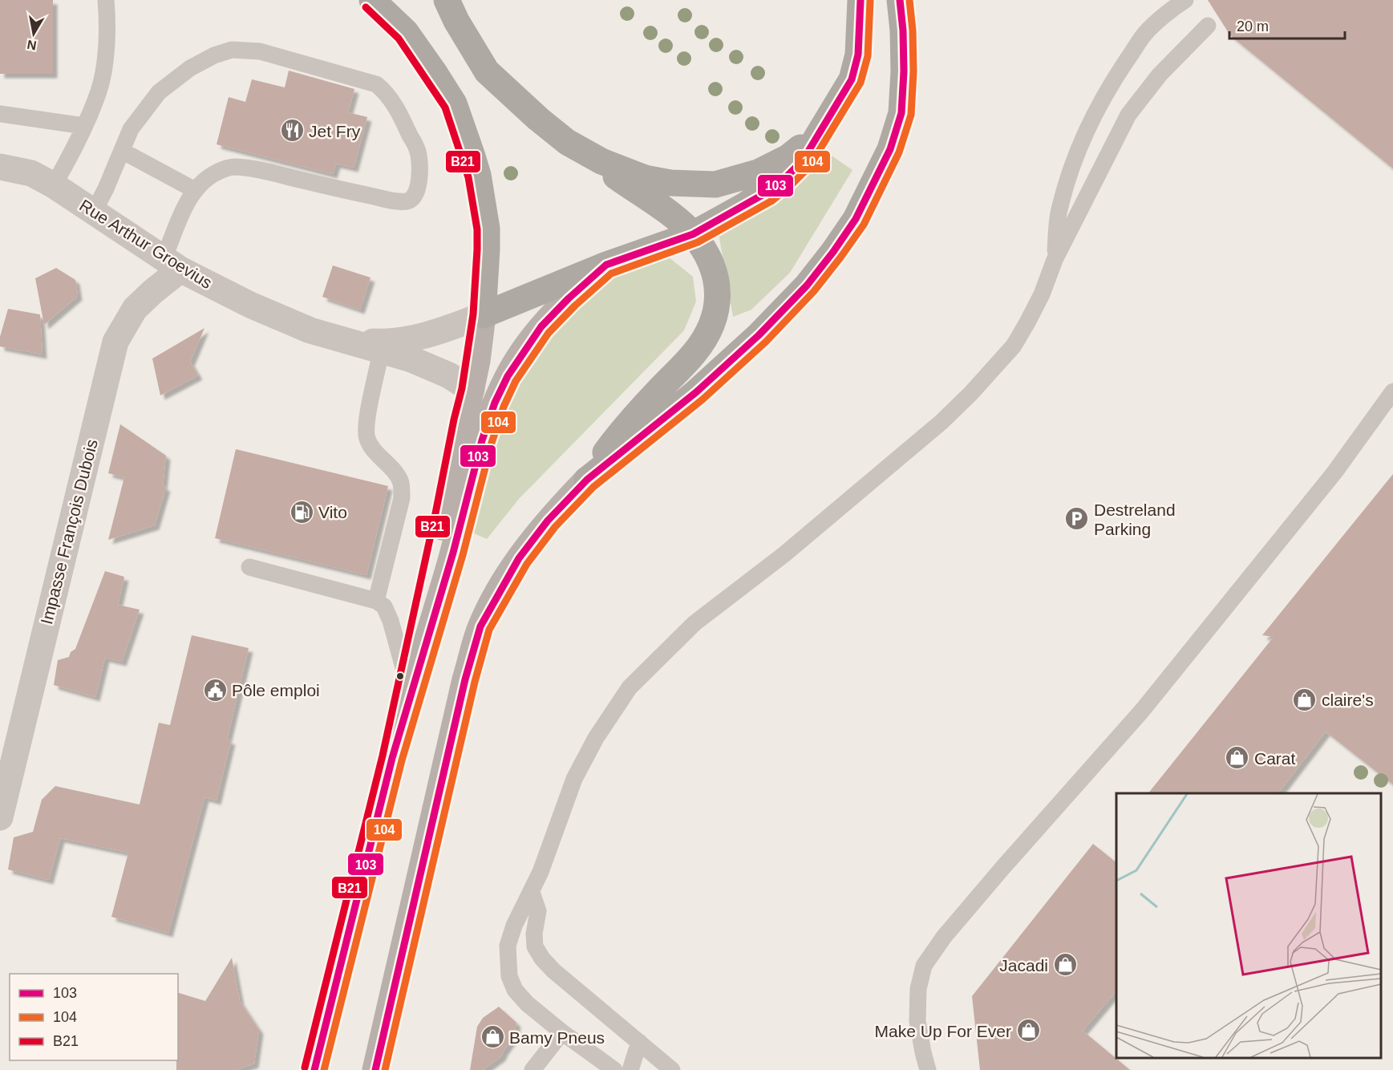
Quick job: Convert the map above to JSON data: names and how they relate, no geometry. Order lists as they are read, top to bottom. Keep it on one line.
{"streets":{"street":["Rue Arthur Groevius","Impasse François Dubois"]},"crossings":[["Rue Arthur Groevius","Impasse François Dubois"]],"places":{"restaurant":["Jet Fry"],"fuel station":["Vito"],"parking":["Destreland Parking"],"public building":["Pôle emploi"],"shop":["claire's","Carat","Jacadi","Make Up For Ever","Bamy Pneus"]},"lines":["transit line 103","transit line 104","transit line B21"],"legend":["103","104","B21"],"scale_bar":"20 m","north":"bottom"}
